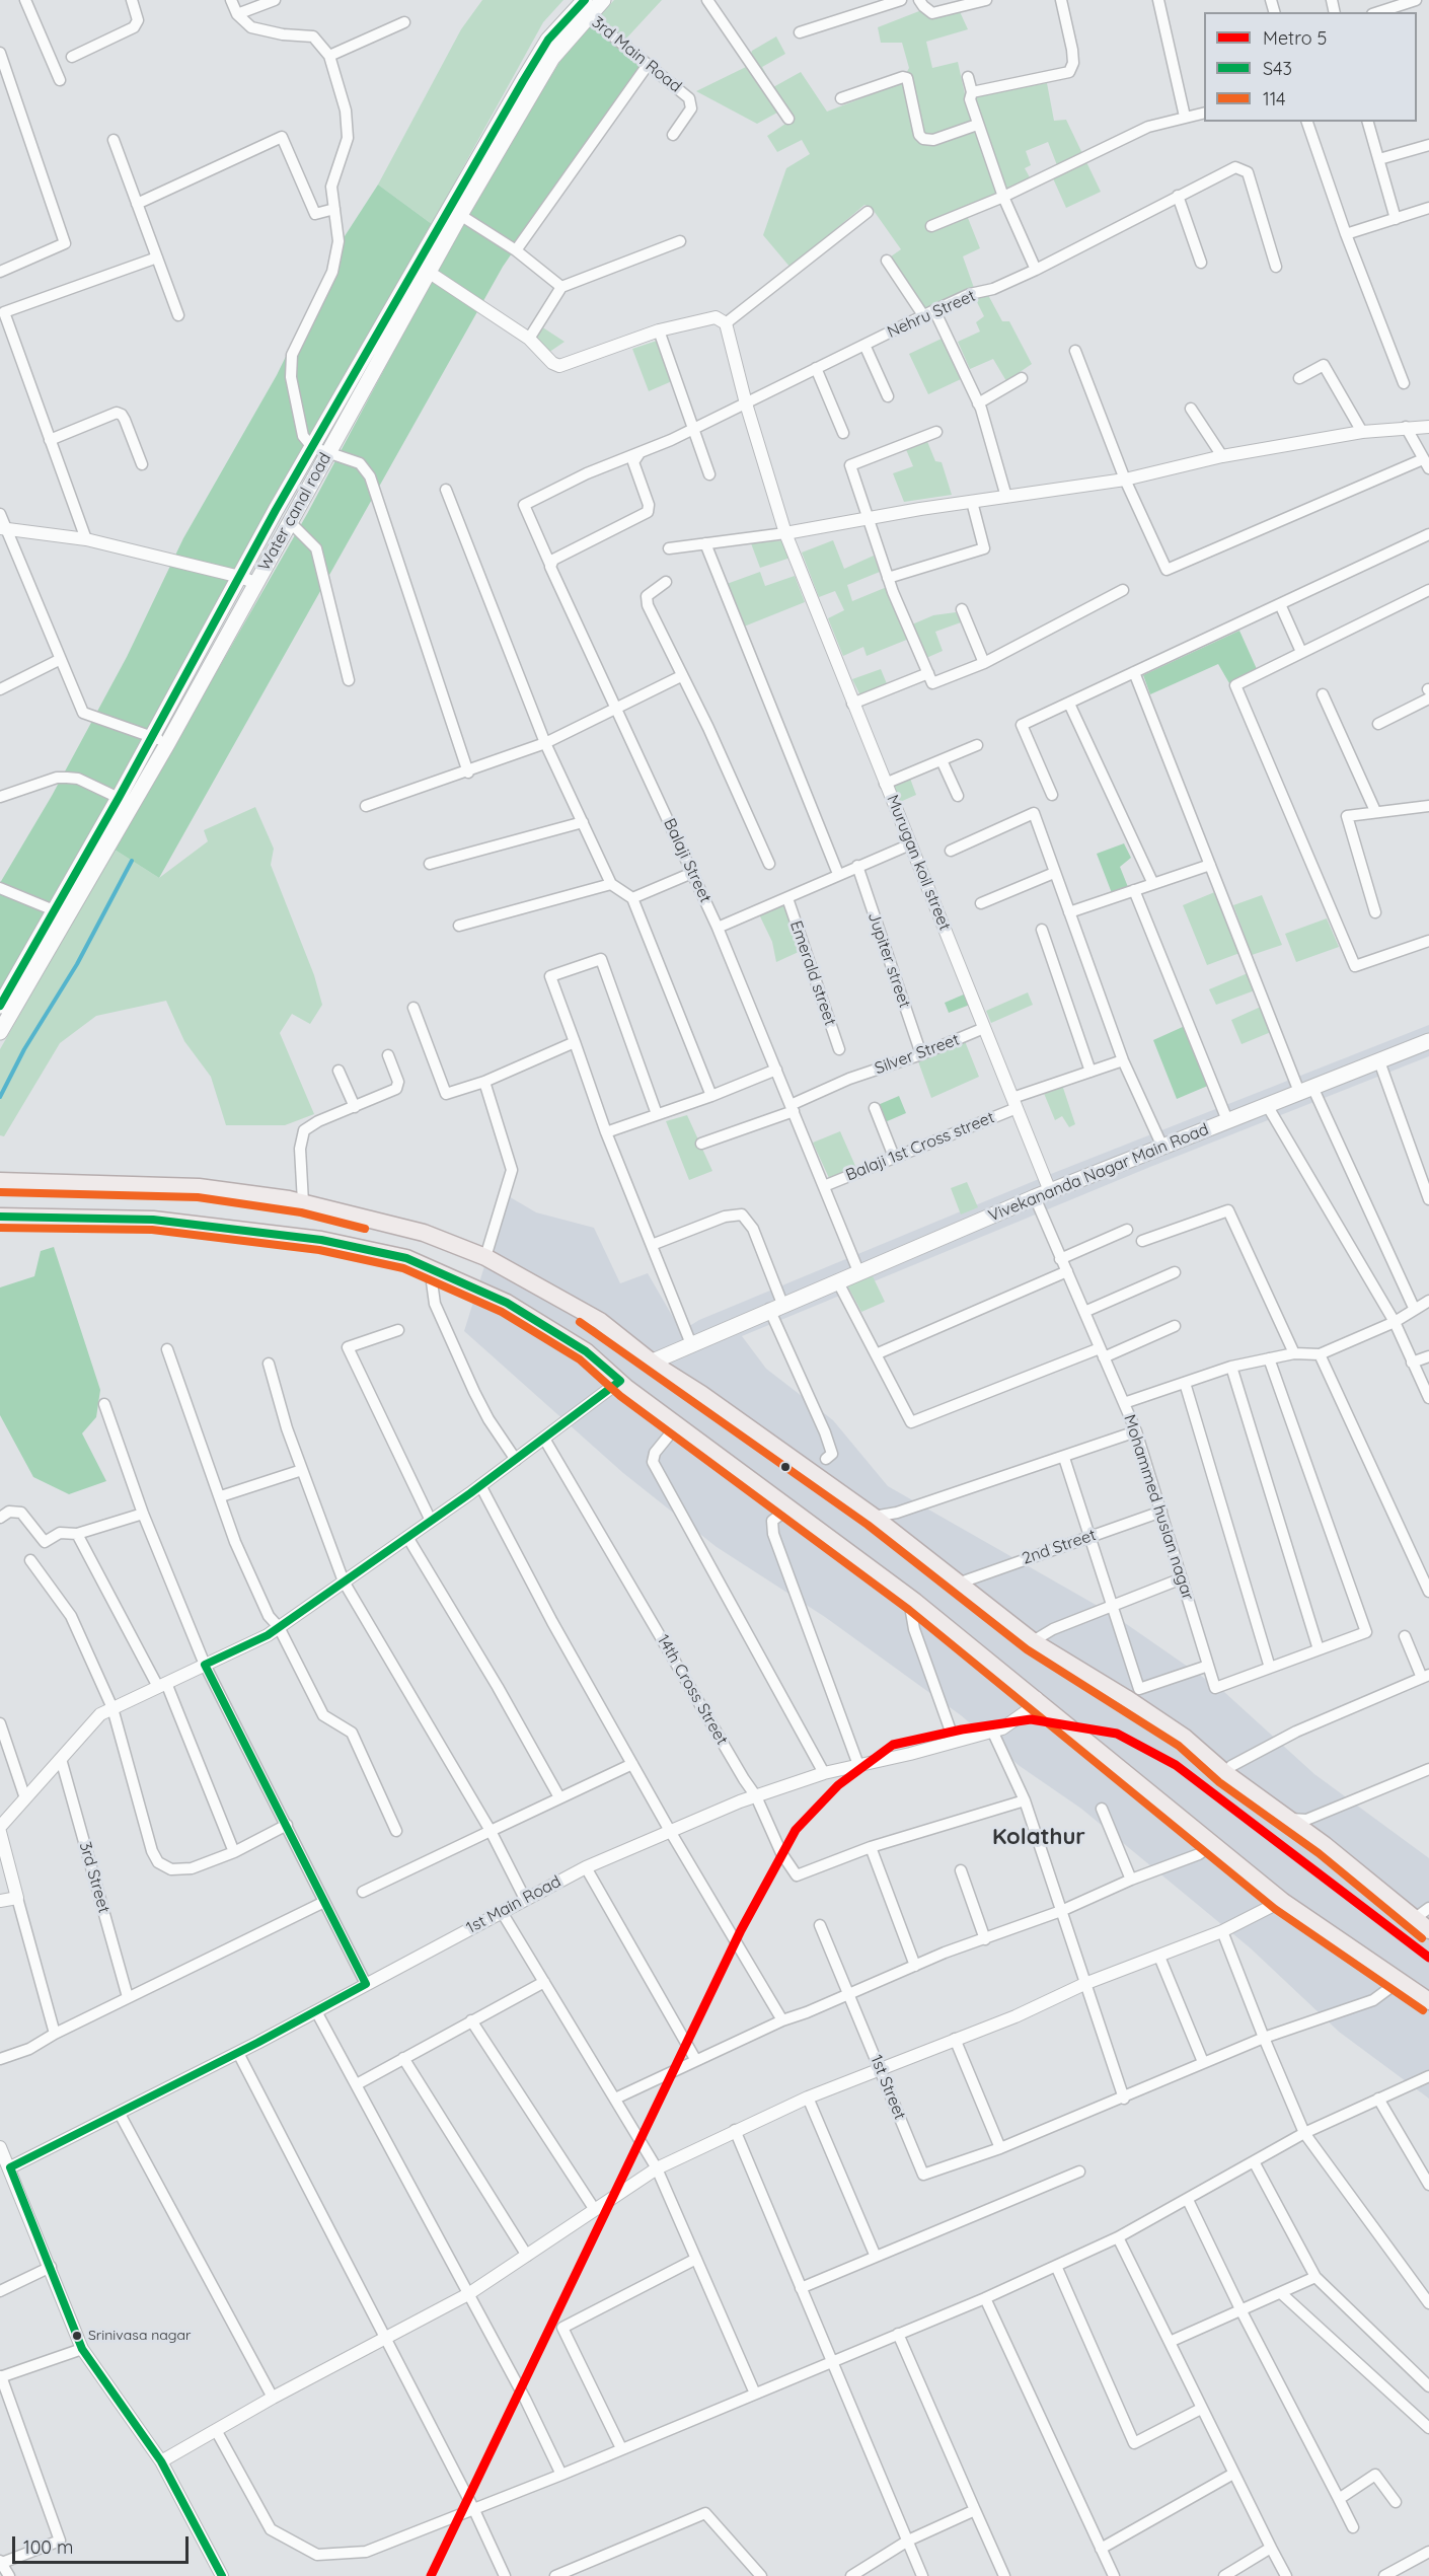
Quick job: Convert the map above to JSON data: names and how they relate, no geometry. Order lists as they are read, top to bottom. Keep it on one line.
{"streets":{"main road":["Water canal road","Vivekananda Nagar Main Road"],"street":["3rd Main Road","Nehru Street","Balaji Street","Murugan koil street","Jupiter street","Emerald street","Silver Street","Balaji 1st Cross street","Mohammed husian nagar","2nd Street","14th Cross Street","3rd Street","1st Main Road","1st Street"]},"crossings":[["3rd Main Road","Water canal road"],["Nehru Street","Balaji Street"],["Nehru Street","Murugan koil street"],["Balaji Street","Silver Street"],["Balaji Street","Balaji 1st Cross street"],["Balaji Street","Vivekananda Nagar Main Road"],["Murugan koil street","Silver Street"],["Murugan koil street","Balaji 1st Cross street"],["Murugan koil street","Vivekananda Nagar Main Road"],["Jupiter street","Silver Street"],["Vivekananda Nagar Main Road","Mohammed husian nagar"],["Mohammed husian nagar","2nd Street"],["14th Cross Street","1st Main Road"]],"districts":["Kolathur"],"places":["Srinivasa nagar"],"lines":["transit line S43","transit line 114","metro line 5"],"legend":["Metro 5","S43","114"],"scale_bar":"100 m"}
